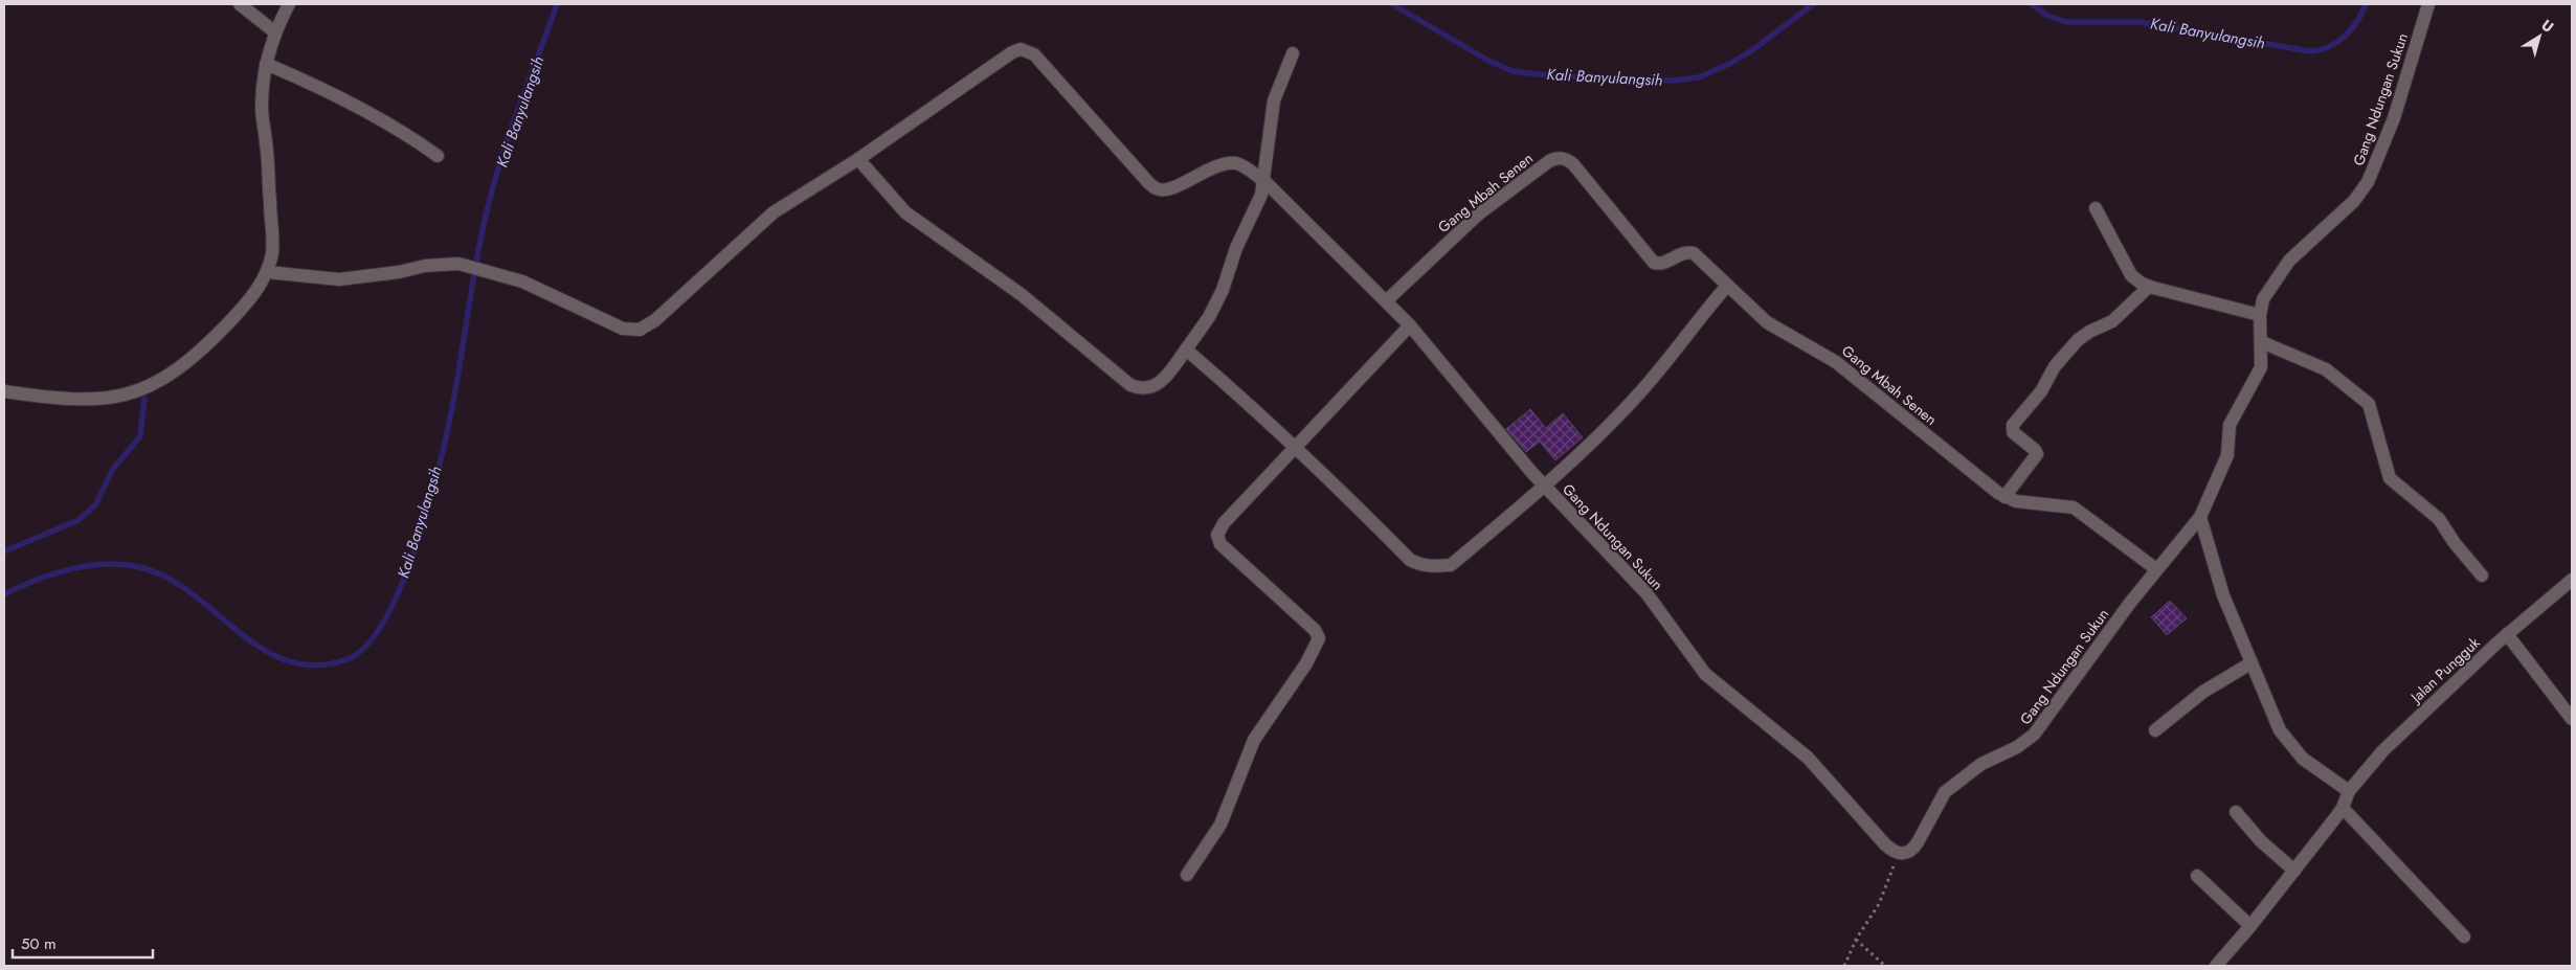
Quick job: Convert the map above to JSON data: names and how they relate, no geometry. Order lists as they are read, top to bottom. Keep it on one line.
{"streets":{"street":["Gang Ndungan Sukun","Gang Mbah Senen","Jalan Pungguk"]},"crossings":[["Gang Ndungan Sukun","Gang Mbah Senen"]],"water":["Kali Banyulangsih"],"scale_bar":"50 m","north":"top right"}
